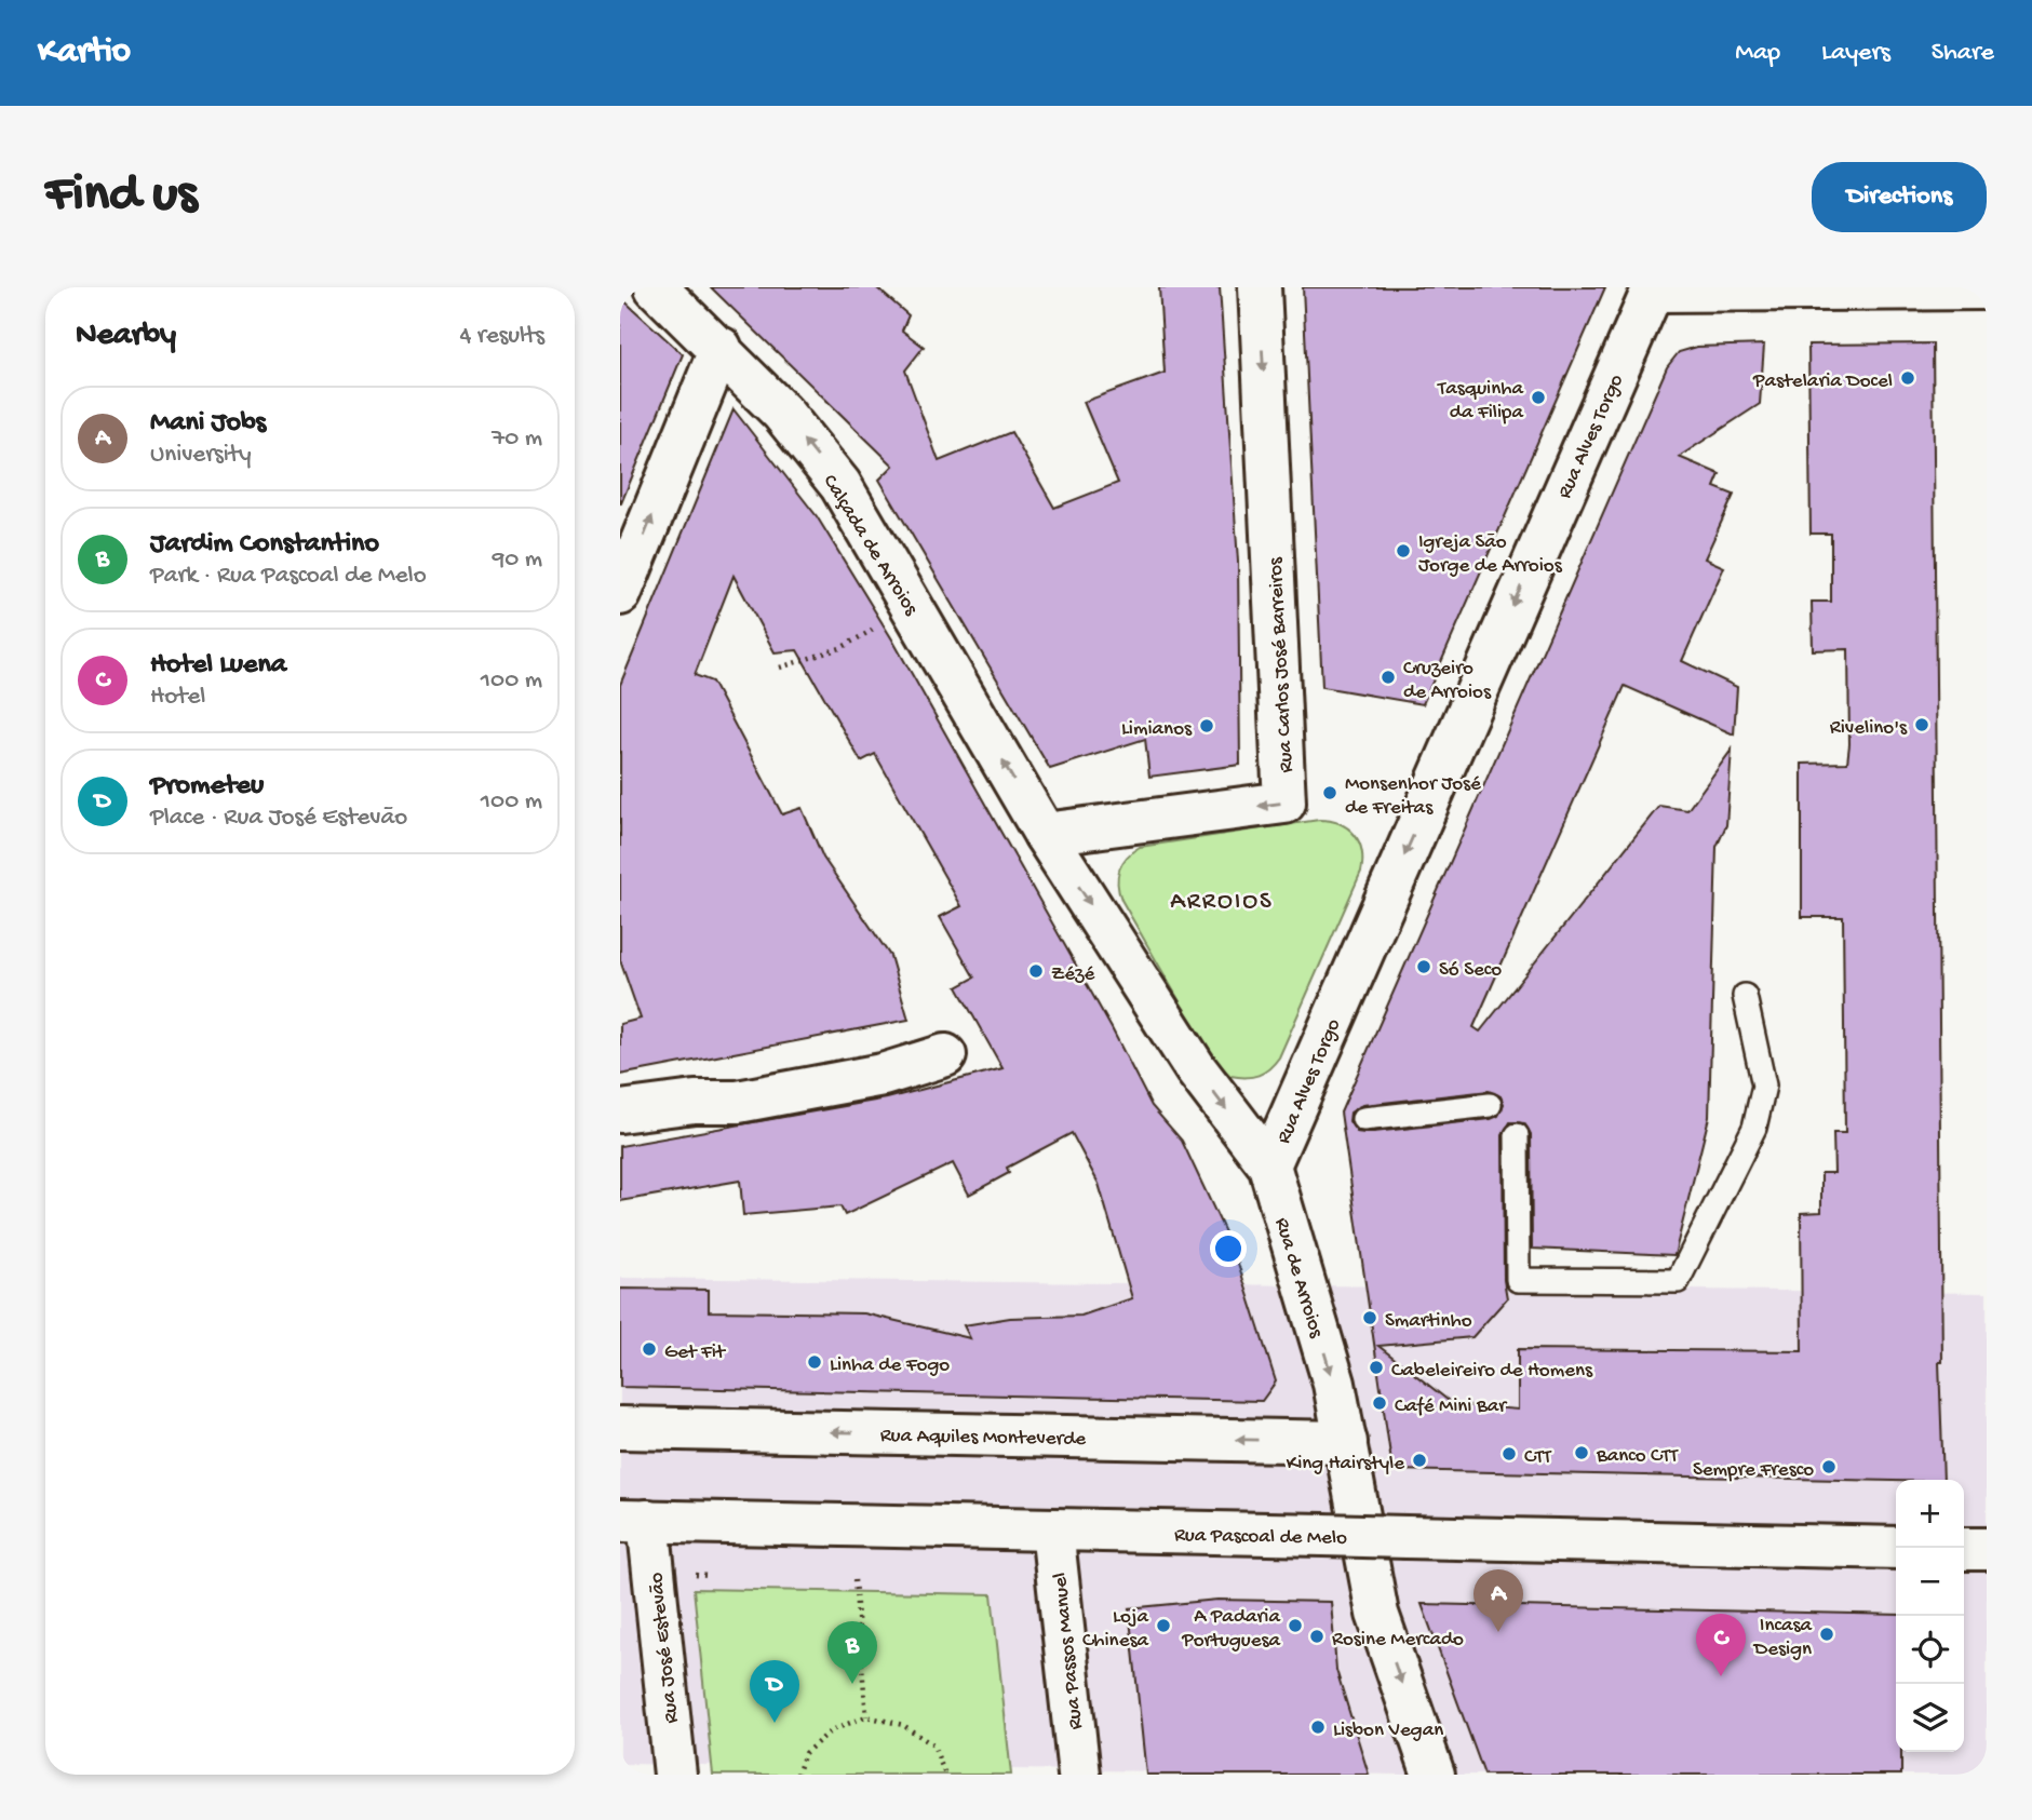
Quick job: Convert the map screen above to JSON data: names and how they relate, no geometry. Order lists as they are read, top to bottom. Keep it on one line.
{"streets":{"street":["Rua Alves Torgo","Calçada de Arroios","Rua Carlos José Barreiros","Rua de Arroios","Rua Aquiles Monteverde","Rua Pascoal de Melo","Rua José Estevão","Rua Passos Manuel"]},"crossings":[["Rua Alves Torgo","Rua de Arroios"],["Calçada de Arroios","Rua Carlos José Barreiros"],["Calçada de Arroios","Rua de Arroios"],["Rua Carlos José Barreiros","Rua de Arroios"],["Rua de Arroios","Rua Aquiles Monteverde"],["Rua Pascoal de Melo","Rua José Estevão"],["Rua Pascoal de Melo","Rua Passos Manuel"]],"one_way":["Rua Alves Torgo","Calçada de Arroios","Rua de Arroios"],"districts":["ARROIOS"],"places":["Pastelaria Docel","Tasquinha da Filipa","Igreja São Jorge de Arroios","Cruzeiro de Arroios","Rivelino's","Limianos","Monsenhor José de Freitas","Só Seco","Zézé","Smartinho","Get Fit","Linha de Fogo","Cabeleireiro de Homens","Café Mini Bar","Banco CTT","CTT","King Hairstyle","Sempre Fresco","Loja Chinesa","A Padaria Portuguesa","Incasa Design","Rosine Mercado","Lisbon Vegan"],"page":{"header":"Kartio","nav":["Map","Layers","Share"],"buttons":"Directions","title":"Find us","heading":["Nearby","4 results"],"list":[{"mark":"A","name":"Mani Jobs","note":"University","value":"70 m"},{"mark":"B","name":"Jardim Constantino","note":"Park · Rua Pascoal de Melo","value":"90 m"},{"mark":"C","name":"Hotel Luena","note":"Hotel","value":"100 m"},{"mark":"D","name":"Prometeu","note":"Place · Rua José Estevão","value":"100 m"}],"map_buttons":["+","−"],"pins":["A","C","B","D"]}}
